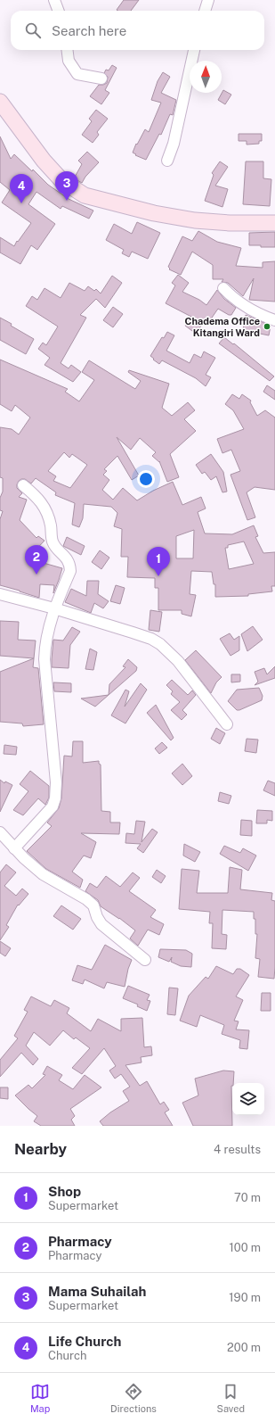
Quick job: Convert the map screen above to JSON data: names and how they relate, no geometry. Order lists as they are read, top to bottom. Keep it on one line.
{"places":["Chadema Office Kitangiri Ward"],"north":"top","page":{"search":"Search here","pins":["3","4","2","1"],"heading":["Nearby","4 results"],"list":[{"mark":"1","name":"Shop","note":"Supermarket","value":"70 m"},{"mark":"2","name":"Pharmacy","note":"Pharmacy","value":"100 m"},{"mark":"3","name":"Mama Suhailah","note":"Supermarket","value":"190 m"},{"mark":"4","name":"Life Church","note":"Church","value":"200 m"}],"nav":["Map","Directions","Saved"]}}
